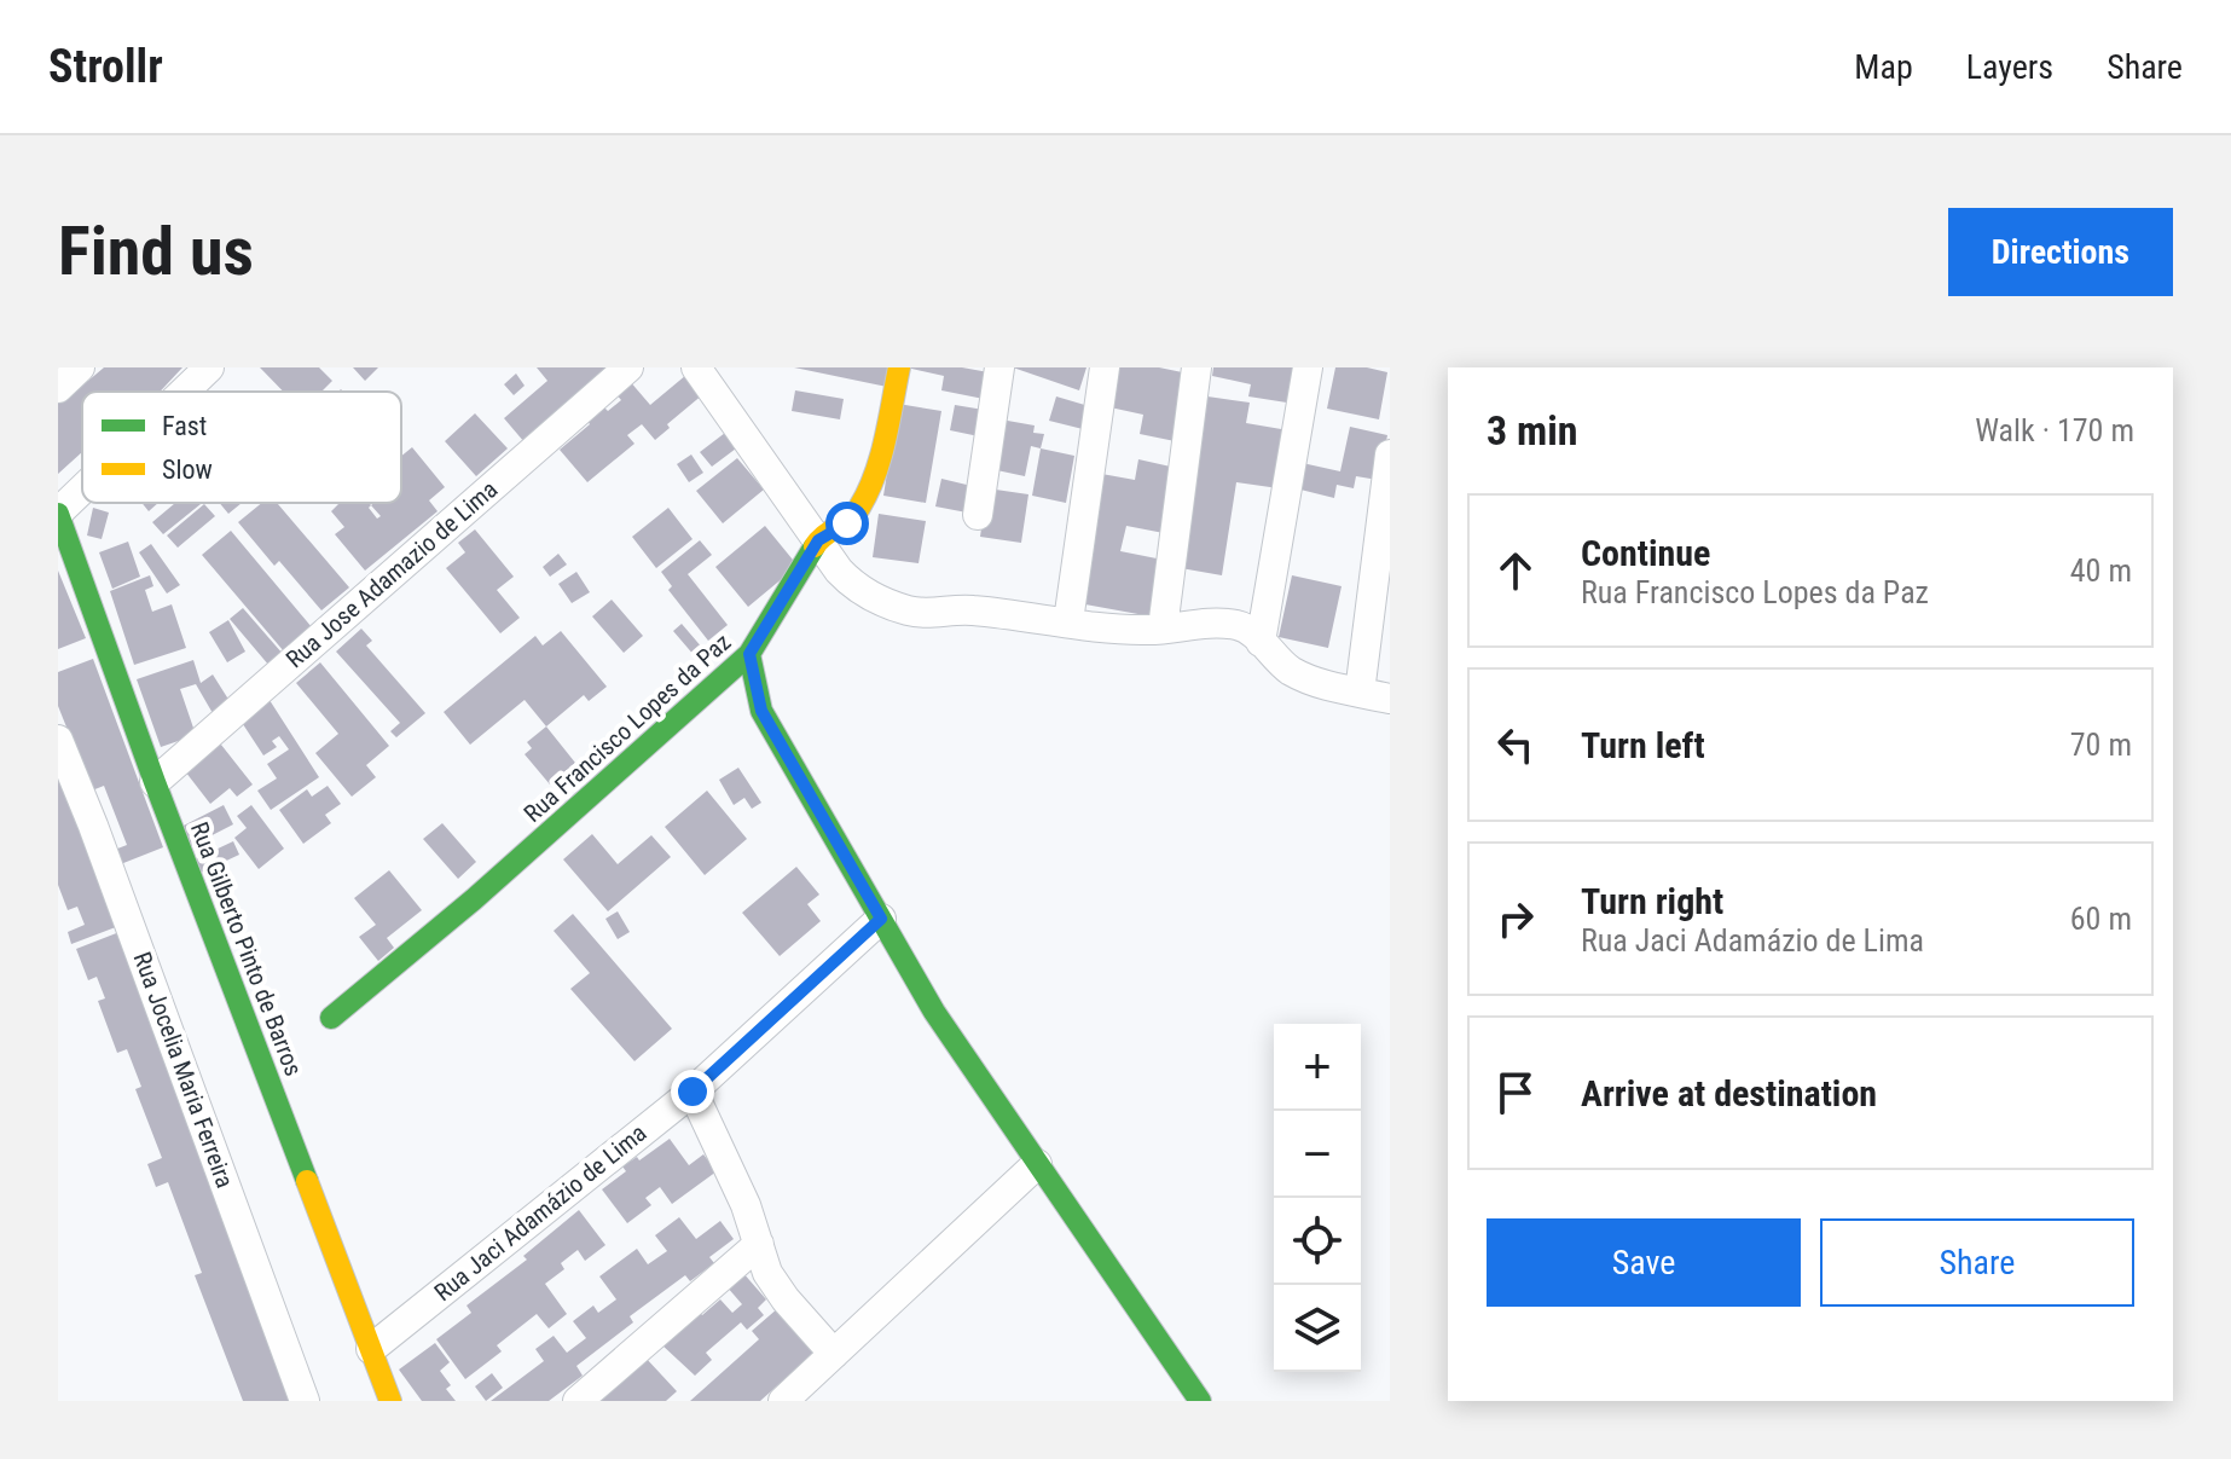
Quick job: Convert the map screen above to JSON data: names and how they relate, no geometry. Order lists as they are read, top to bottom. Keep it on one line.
{"streets":{"street":["Rua Jose Adamazio de Lima","Rua Francisco Lopes da Paz","Rua Gilberto Pinto de Barros","Rua Jocelia Maria Ferreira","Rua Jaci Adamázio de Lima"]},"crossings":[["Rua Jose Adamazio de Lima","Rua Gilberto Pinto de Barros"],["Rua Gilberto Pinto de Barros","Rua Jaci Adamázio de Lima"]],"legend":["Fast","Slow"],"page":{"header":"Strollr","nav":["Map","Layers","Share"],"buttons":["Directions",["Save","Share"]],"title":"Find us","heading":["3 min","Walk · 170 m"],"list":[["Continue","Rua Francisco Lopes da Paz","40 m"],["Turn left","70 m"],["Turn right","Rua Jaci Adamázio de Lima","60 m"],"Arrive at destination"],"map_buttons":["+","−"]}}
